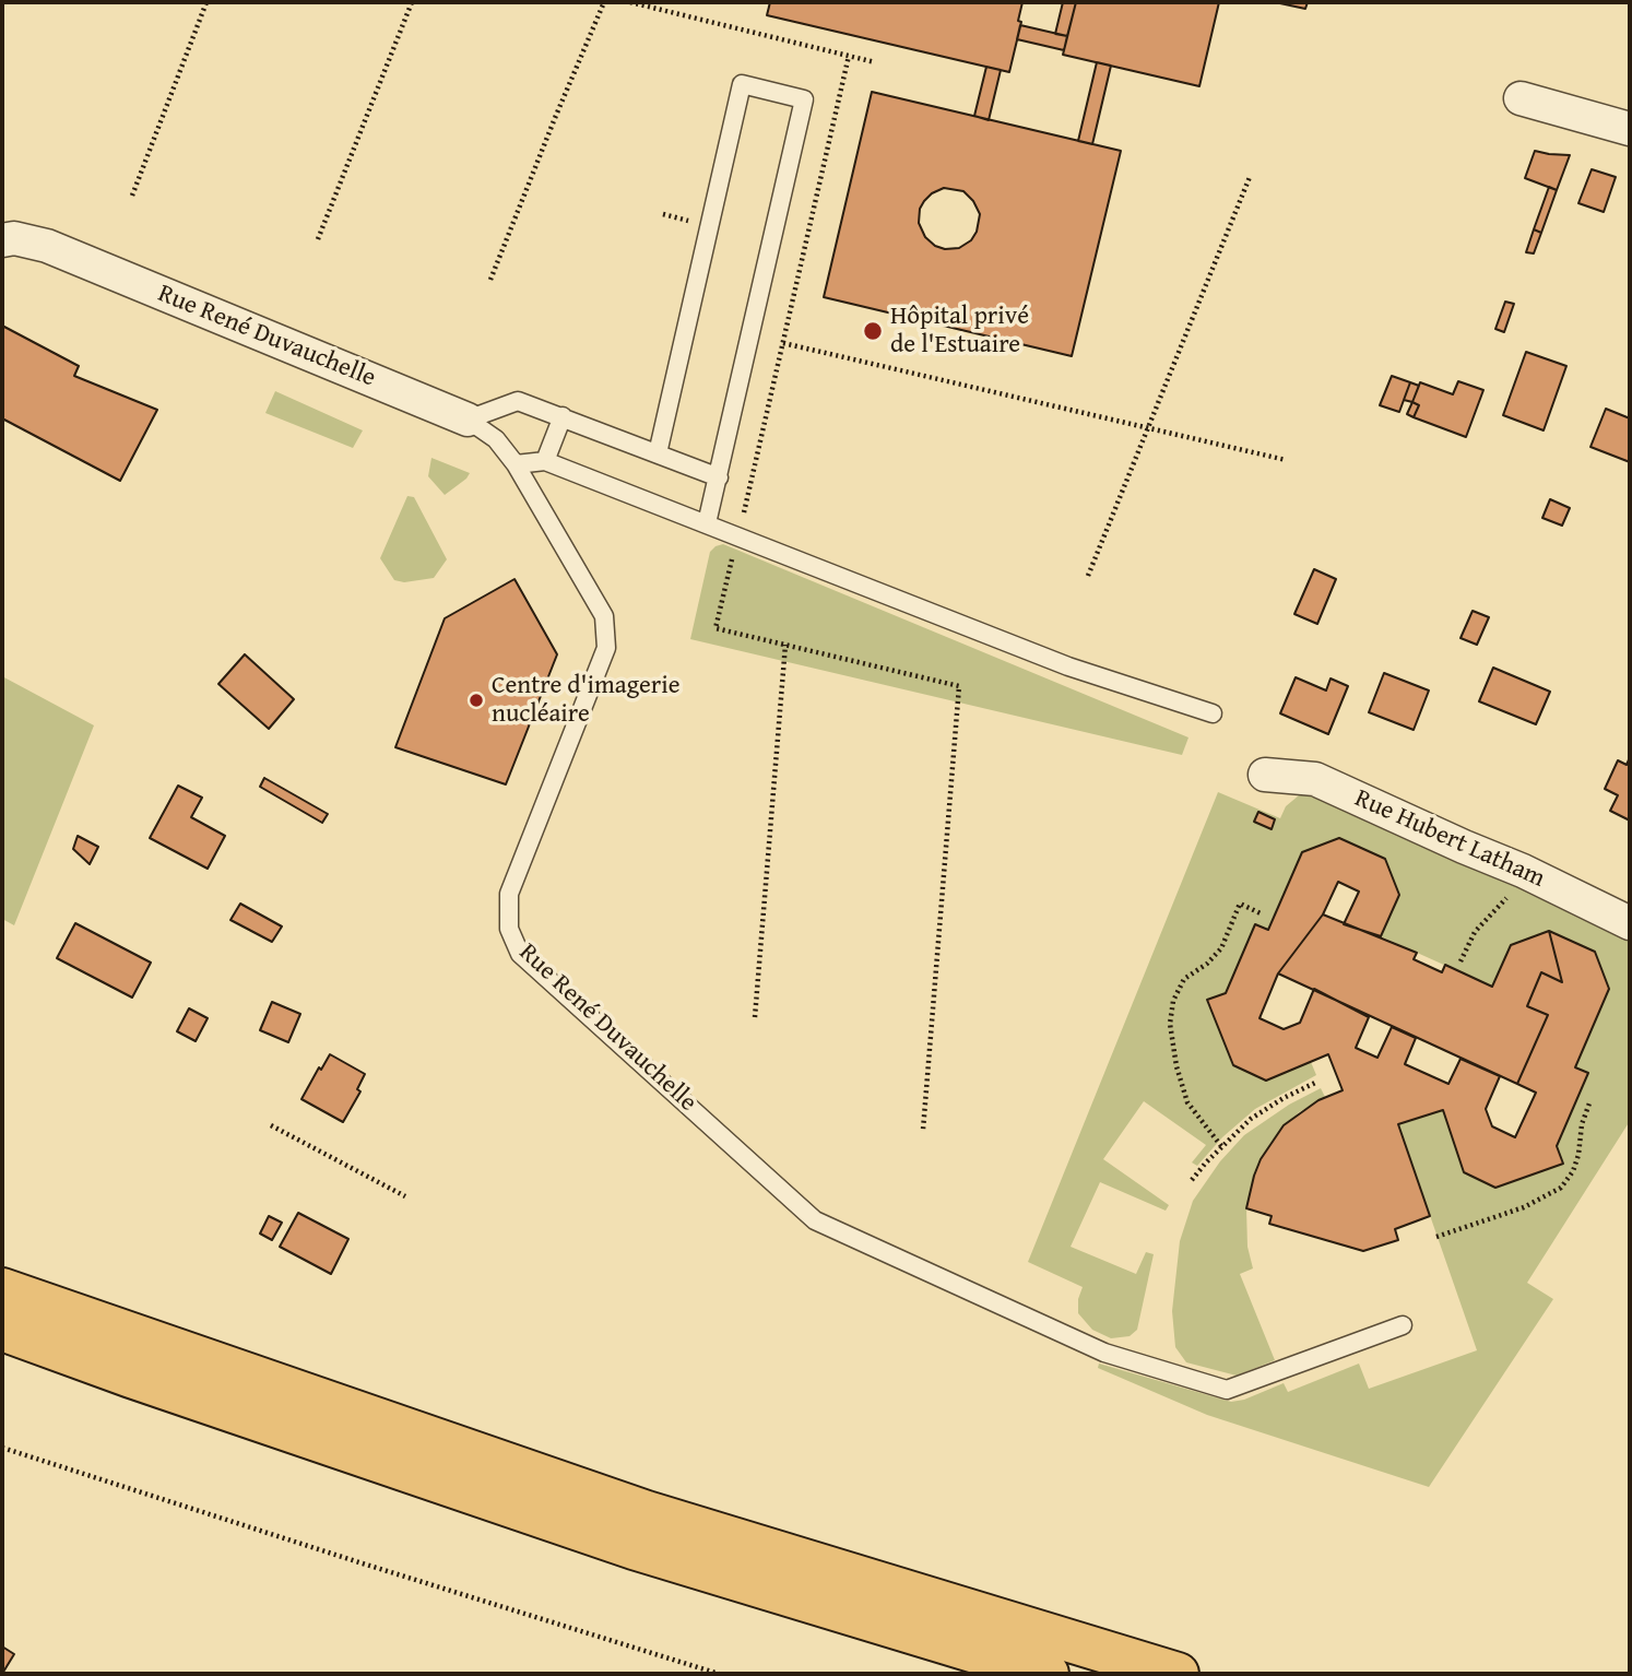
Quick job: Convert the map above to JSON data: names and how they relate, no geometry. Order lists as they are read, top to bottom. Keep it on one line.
{"streets":{"street":["Rue René Duvauchelle","Rue Hubert Latham"]},"places":["Hôpital privé de l'Estuaire","Centre d'imagerie nucléaire"]}
